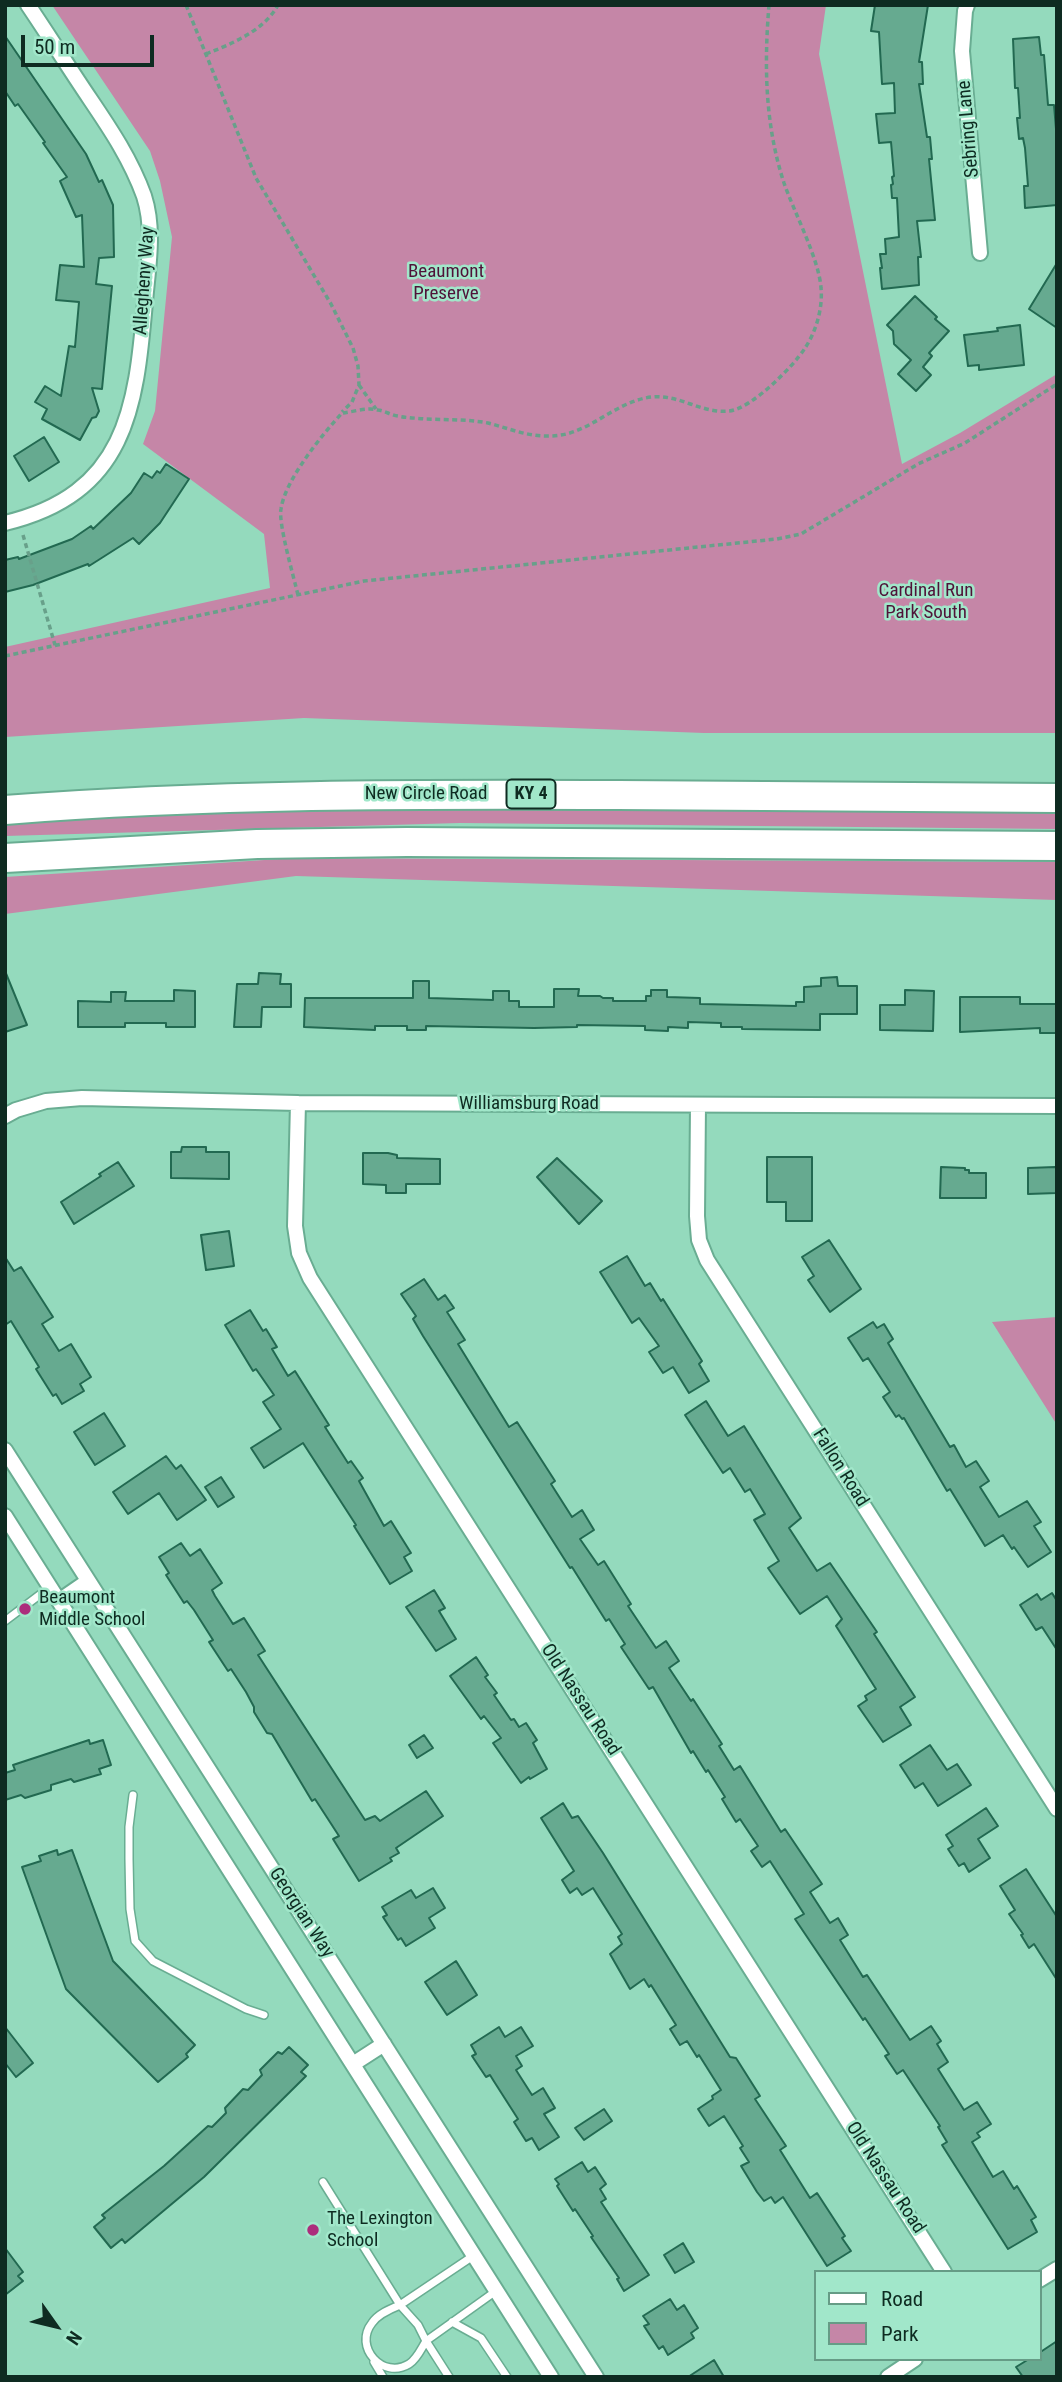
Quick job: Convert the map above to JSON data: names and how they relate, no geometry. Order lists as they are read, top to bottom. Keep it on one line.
{"streets":{"highway":["New Circle Road","KY 4"],"street":["Sebring Lane","Allegheny Way","Williamsburg Road","Fallon Road","Old Nassau Road","Georgian Way"]},"crossings":[["Williamsburg Road","Fallon Road"],["Williamsburg Road","Old Nassau Road"]],"parks":["Beaumont Preserve","Cardinal Run Park South"],"places":["Beaumont Middle School","The Lexington School"],"legend":["Road","Park"],"scale_bar":"50 m","north":"bottom right"}
